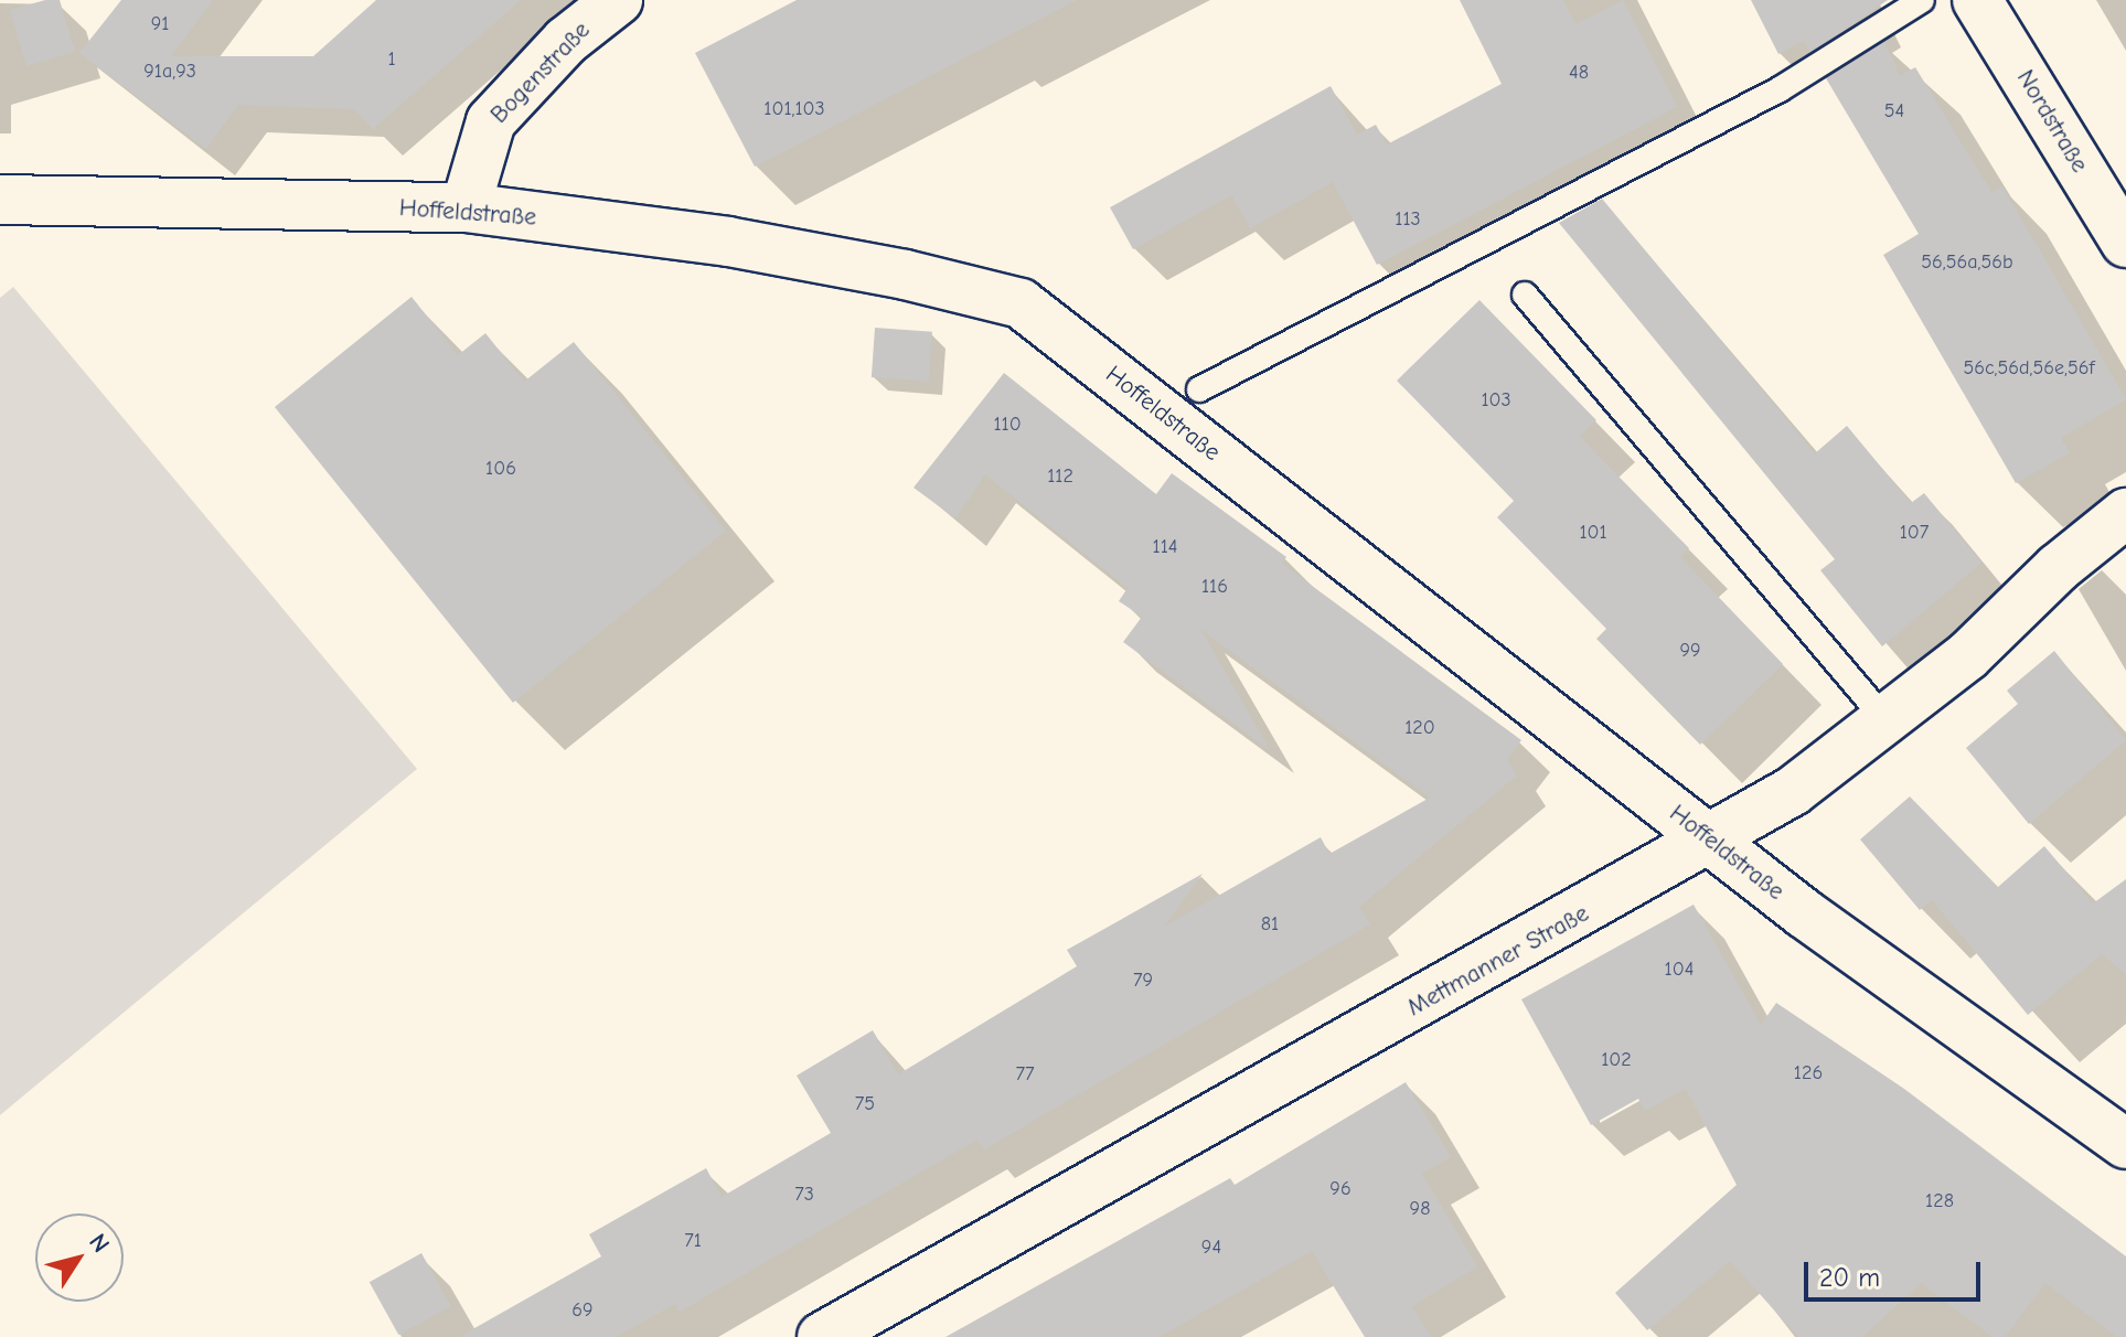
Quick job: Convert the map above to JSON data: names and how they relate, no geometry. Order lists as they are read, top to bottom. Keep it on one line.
{"streets":{"street":["Bogenstraße","Nordstraße","Hoffeldstraße","Mettmanner Straße"]},"crossings":[["Bogenstraße","Hoffeldstraße"],["Hoffeldstraße","Mettmanner Straße"]],"house_numbers":["91","1","91a,93","48","101,103","54","113","56,56a,56b","56c,56d,56e,56f","103","110","106","112","101","107","114","116","99","120","81","104","79","102","126","77","75","96","73","128","98","71","94","69"],"scale_bar":"20 m","north":"top right"}
